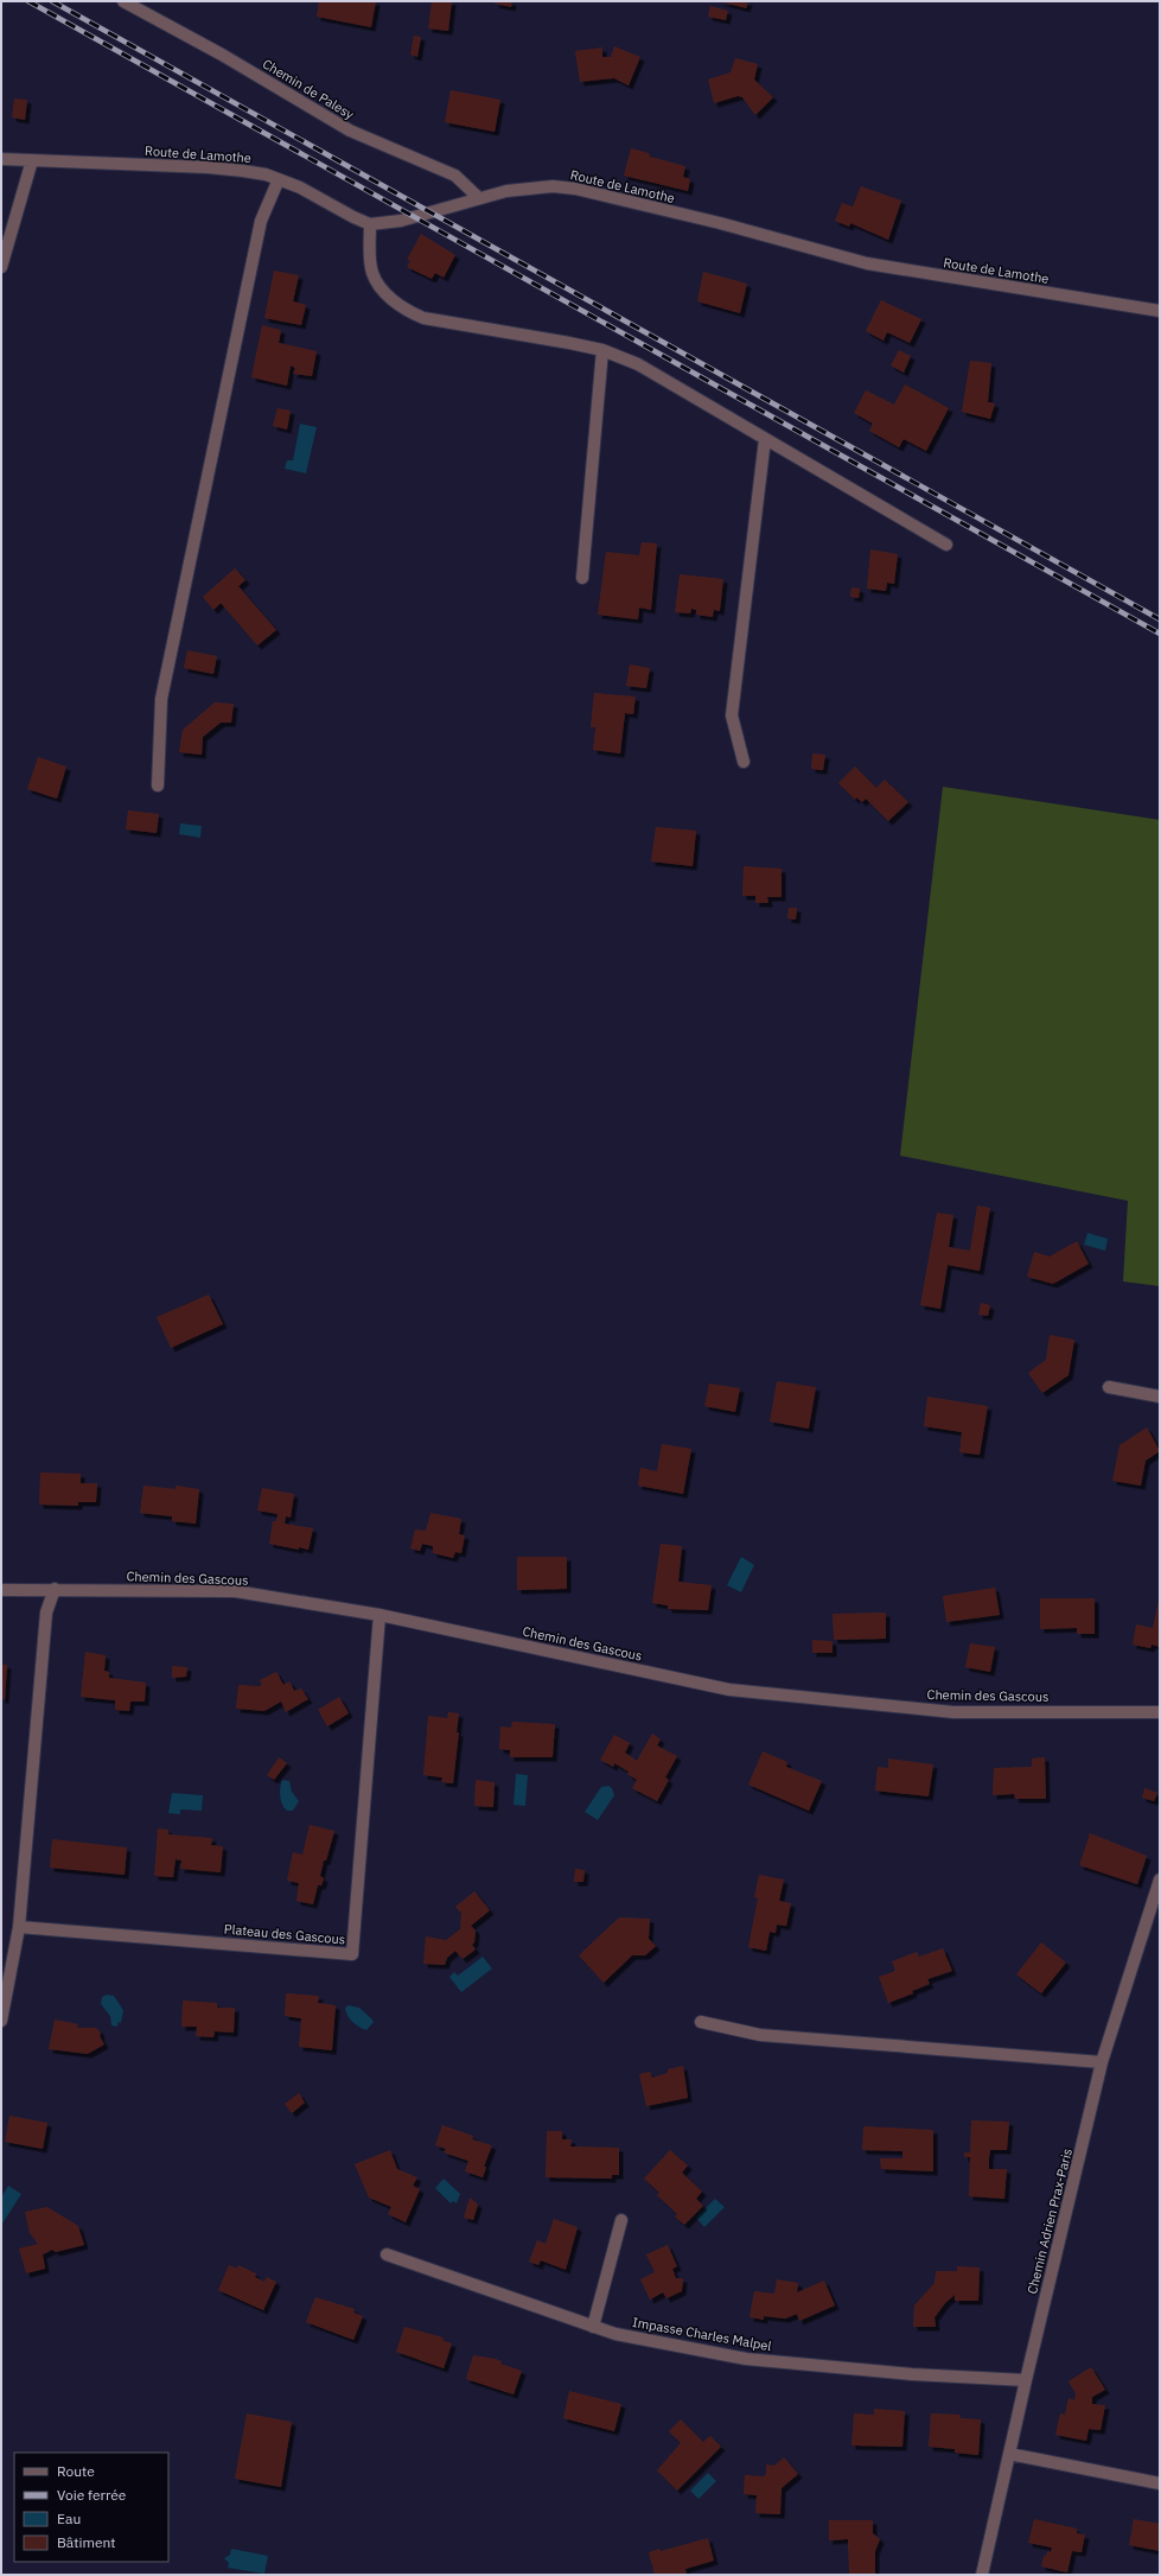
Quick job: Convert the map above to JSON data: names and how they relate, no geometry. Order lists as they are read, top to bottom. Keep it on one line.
{"streets":{"street":["Chemin de Palesy","Route de Lamothe","Chemin des Gascous","Plateau des Gascous","Chemin Adrien Prax-Paris","Impasse Charles Malpel"]},"crossings":[["Chemin de Palesy","Route de Lamothe"],["Chemin des Gascous","Plateau des Gascous"],["Chemin Adrien Prax-Paris","Impasse Charles Malpel"]],"legend":["Route","Voie ferrée","Eau","Bâtiment"]}
